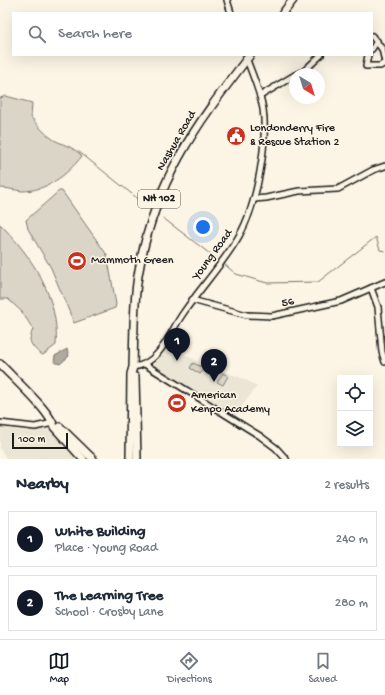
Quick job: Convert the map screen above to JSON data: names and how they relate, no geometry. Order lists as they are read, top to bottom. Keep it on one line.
{"streets":{"main road":["Nashua Road","NH 102"],"street":["Young Road","56"]},"crossings":[["Nashua Road","Young Road"],["Young Road","56"]],"places":{"public building":["Londonderry Fire & Rescue Station 2"],"sports":["Mammoth Green","American Kenpo Academy"]},"scale_bar":"100 m","north":"bottom right","page":{"search":"Search here","pins":["1","2"],"scale":"100 m","heading":["Nearby","2 results"],"list":[{"mark":"1","name":"White Building","note":"Place · Young Road","value":"240 m"},{"mark":"2","name":"The Learning Tree","note":"School · Crosby Lane","value":"280 m"}],"nav":["Map","Directions","Saved"]}}
